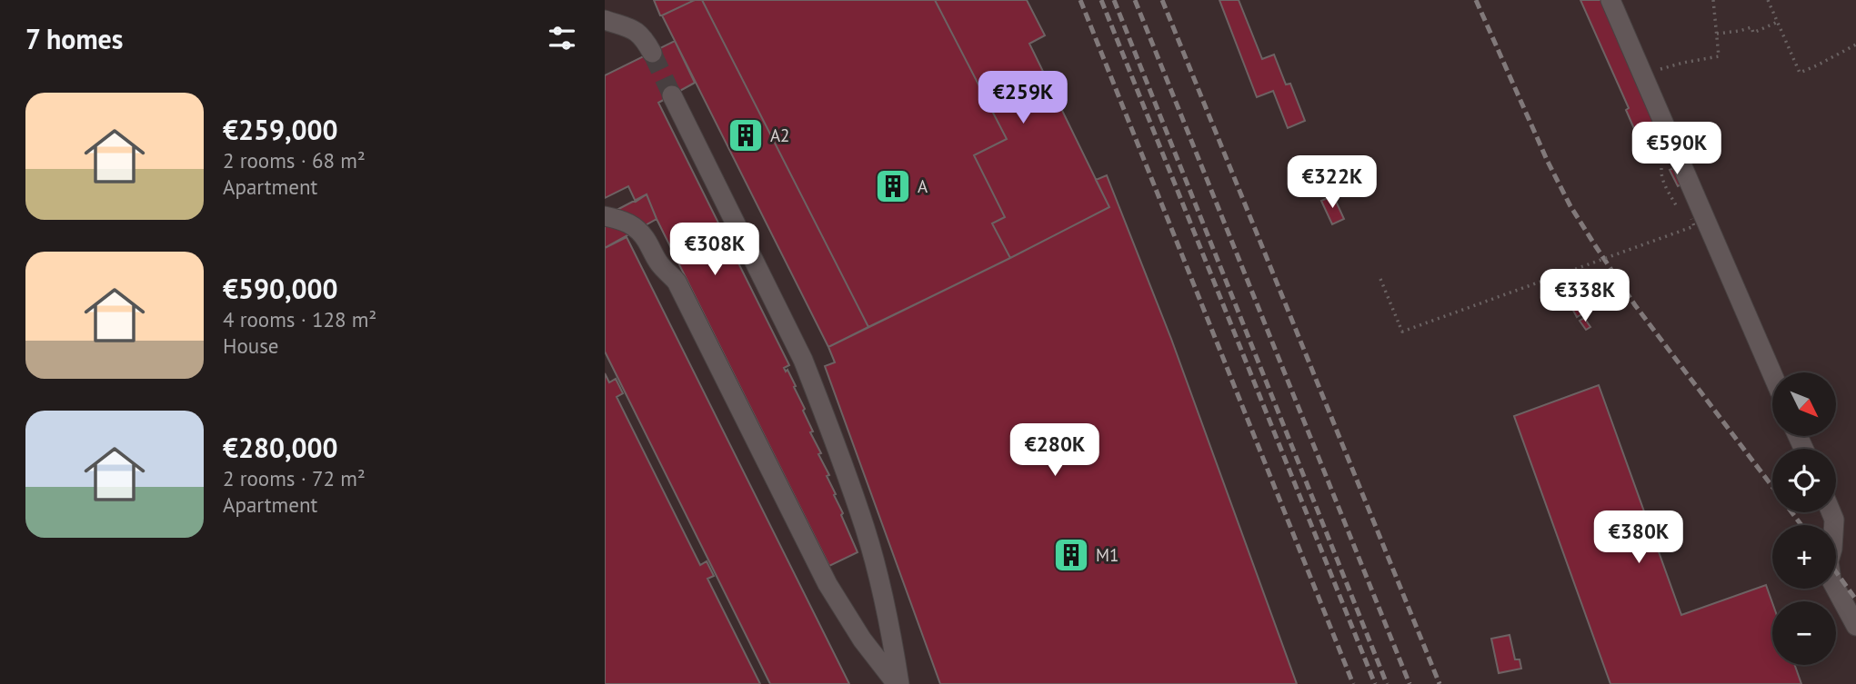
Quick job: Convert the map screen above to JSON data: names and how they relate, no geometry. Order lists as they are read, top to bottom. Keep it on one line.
{"places":{"building":["A2","A","M1"]},"north":"bottom right","page":{"heading":"7 homes","price":["€259K","€590K","€322K","€308K","€338K","€280K","€380K"],"list":[{"name":"€259,000","note":"2 rooms · 68 m² · Apartment"},{"name":"€590,000","note":"4 rooms · 128 m² · House"},{"name":"€280,000","note":"2 rooms · 72 m² · Apartment"}],"map_buttons":["+","−"]}}
